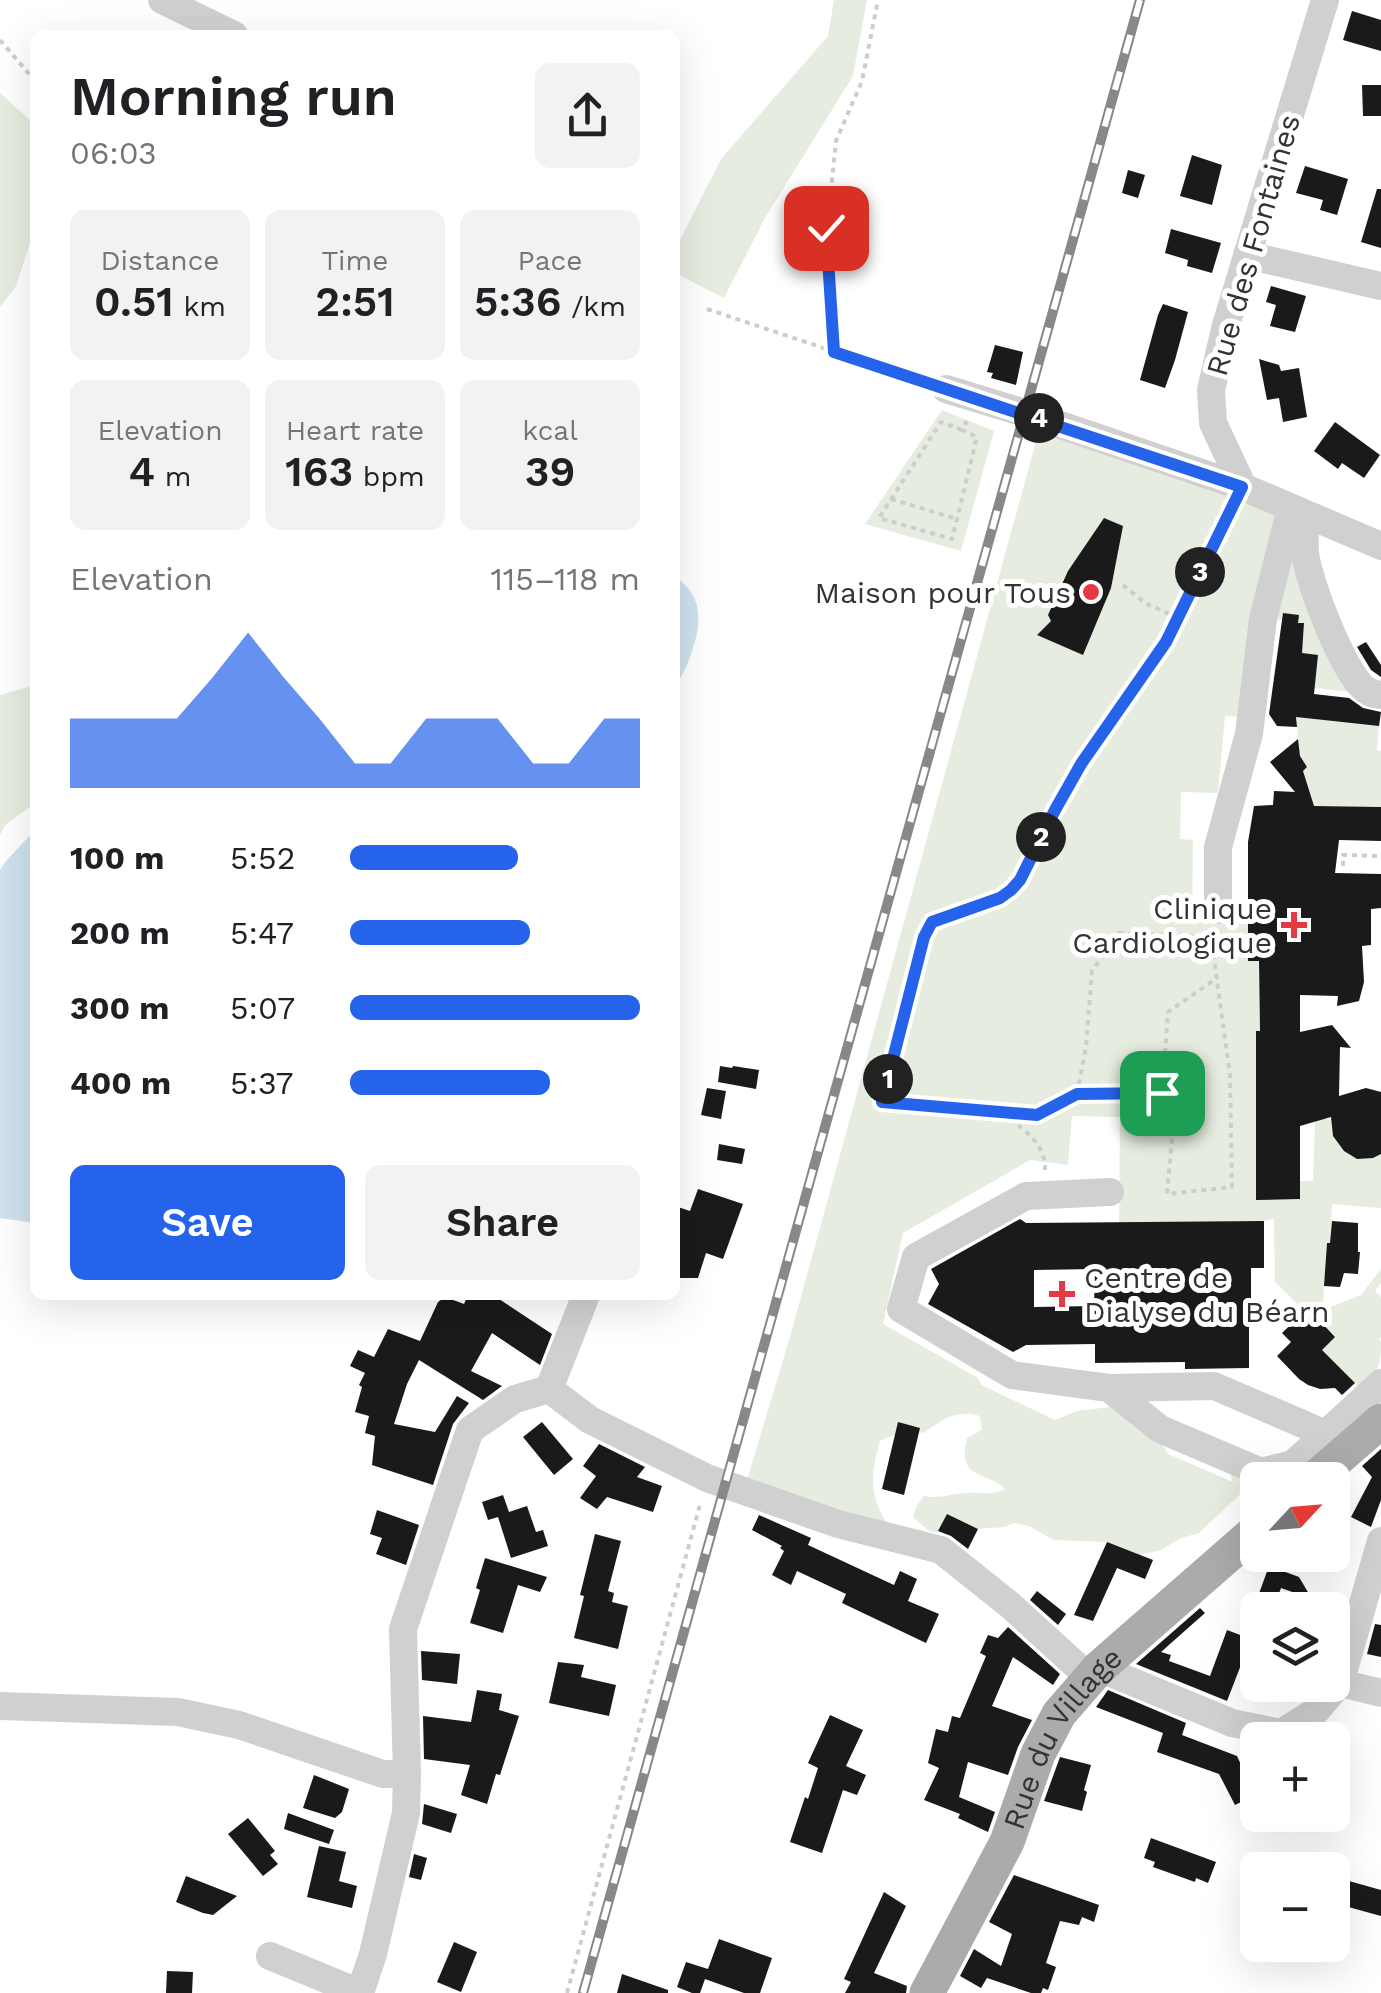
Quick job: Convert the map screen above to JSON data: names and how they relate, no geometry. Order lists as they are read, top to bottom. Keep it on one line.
{"streets":{"main road":["Rue du Village"],"street":["Rue des Fontaines"]},"places":{"other":["Maison pour Tous"],"health":["Clinique Cardiologique","Centre de Dialyse du Béarn"]},"north":"top right","page":{"heading":["Morning run","06:03"],"stats":[["Distance","0.51 km"],["Time","2:51"],["Pace","5:36 /km"],["Elevation","4 m"],["Heart rate","163 bpm"],["kcal","39"]],"pins":["4","3","2","1"],"chart":["Elevation","115–118 m"],"list":[{"name":"100 m","note":"5:52"},{"name":"200 m","note":"5:47"},{"name":"300 m","note":"5:07"},{"name":"400 m","note":"5:37"}],"buttons":["Save","Share"],"map_buttons":["+","−"]}}
